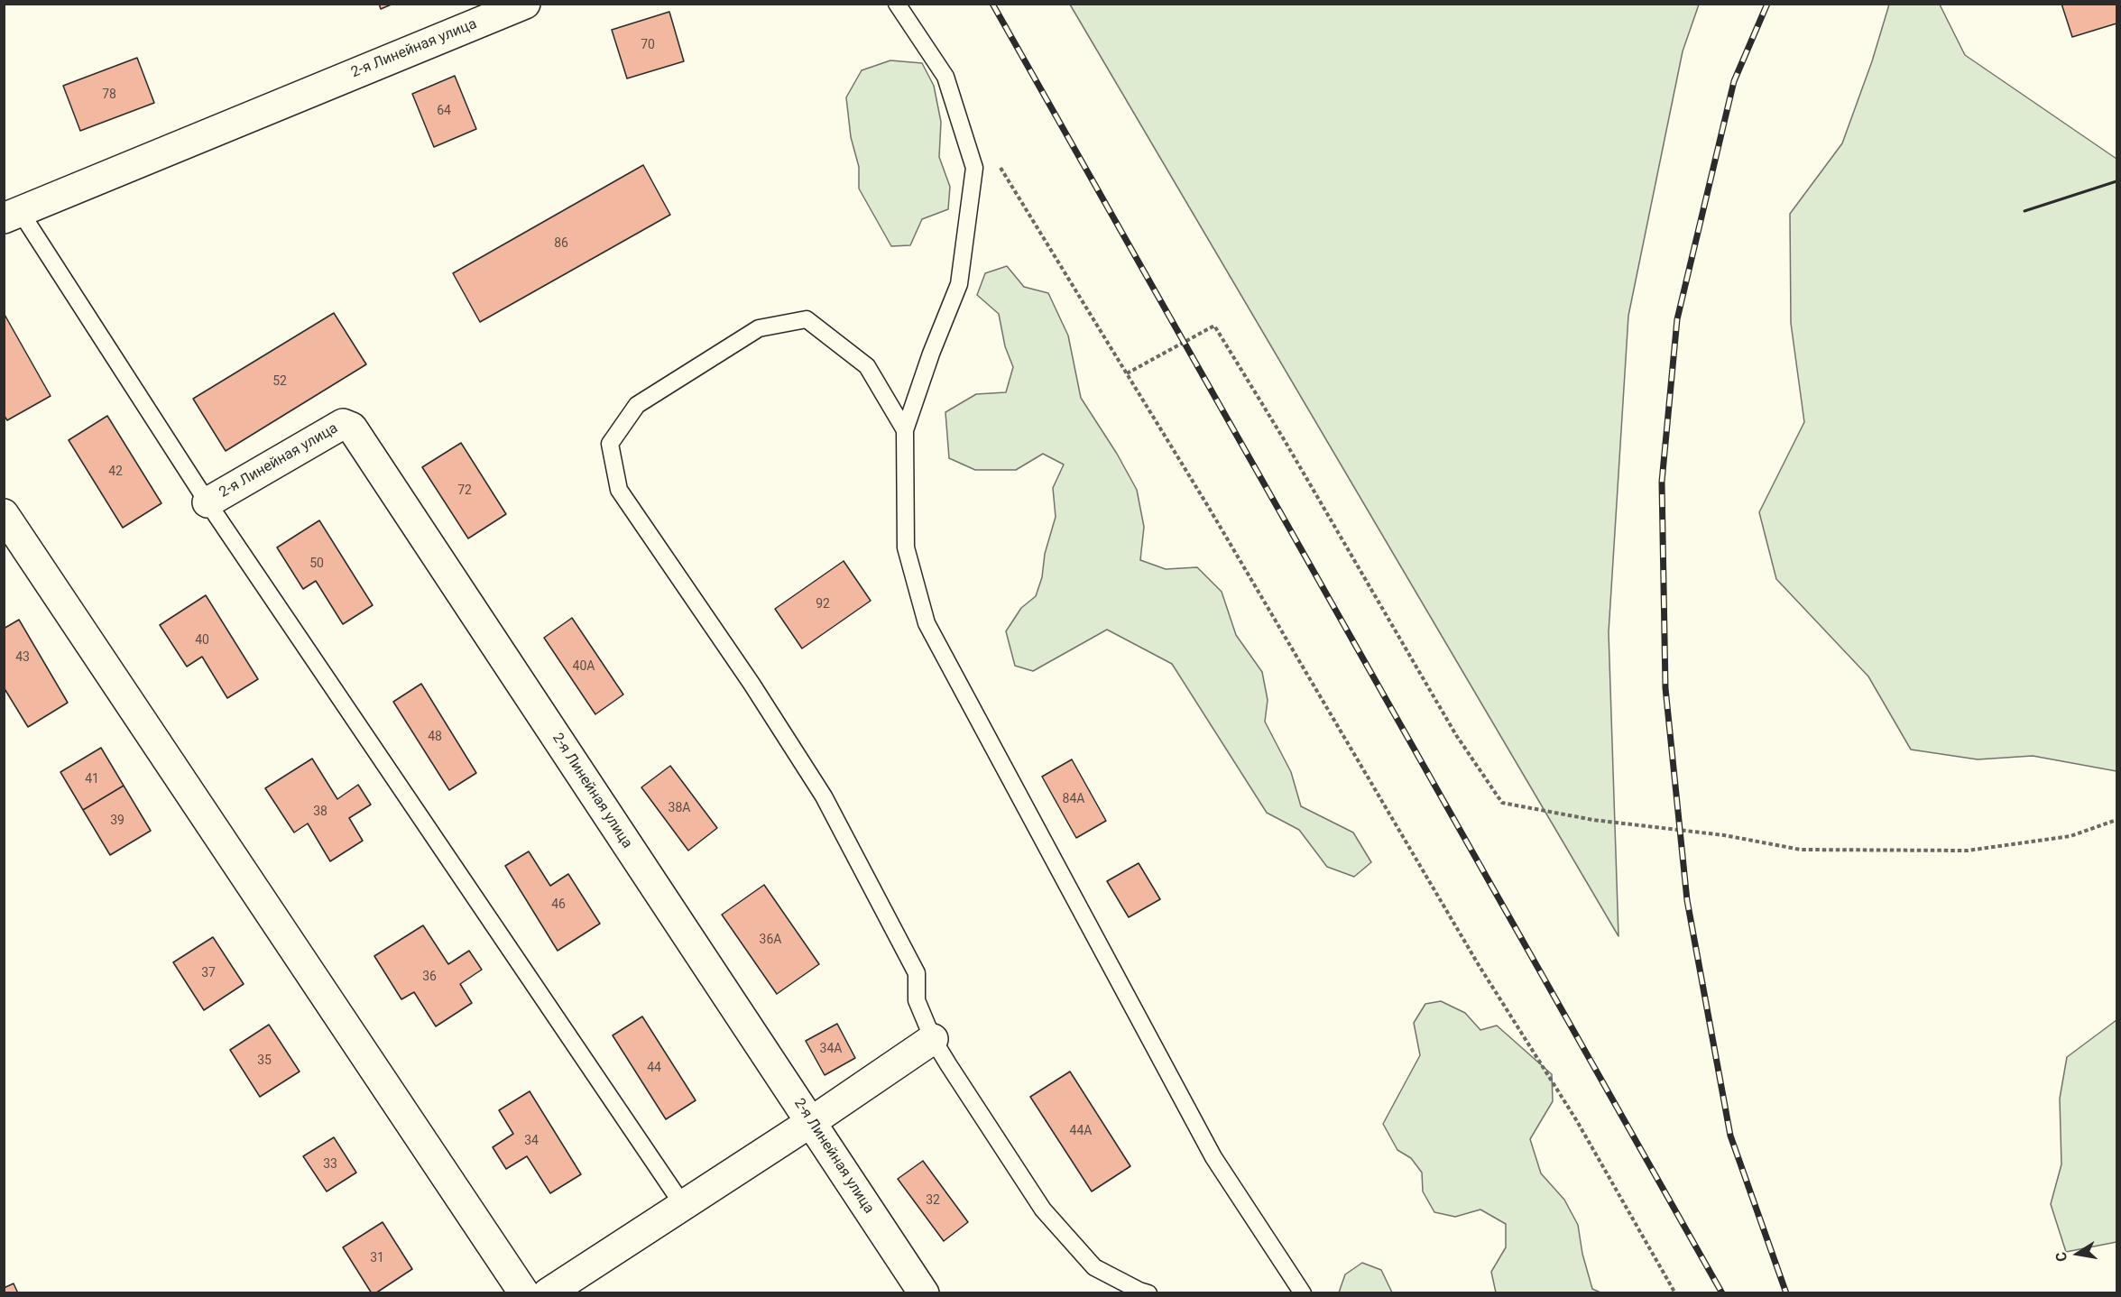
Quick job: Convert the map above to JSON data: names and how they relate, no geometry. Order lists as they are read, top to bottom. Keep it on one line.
{"streets":{"street":["2-я Линейная улица"]},"house_numbers":["70","78","64","86","52","42","72","50","92","40","43","40А","48","41","84А","38А","38","39","46","36А","37","36","34А","35","44","44А","34","33","32","31"],"north":"left"}
